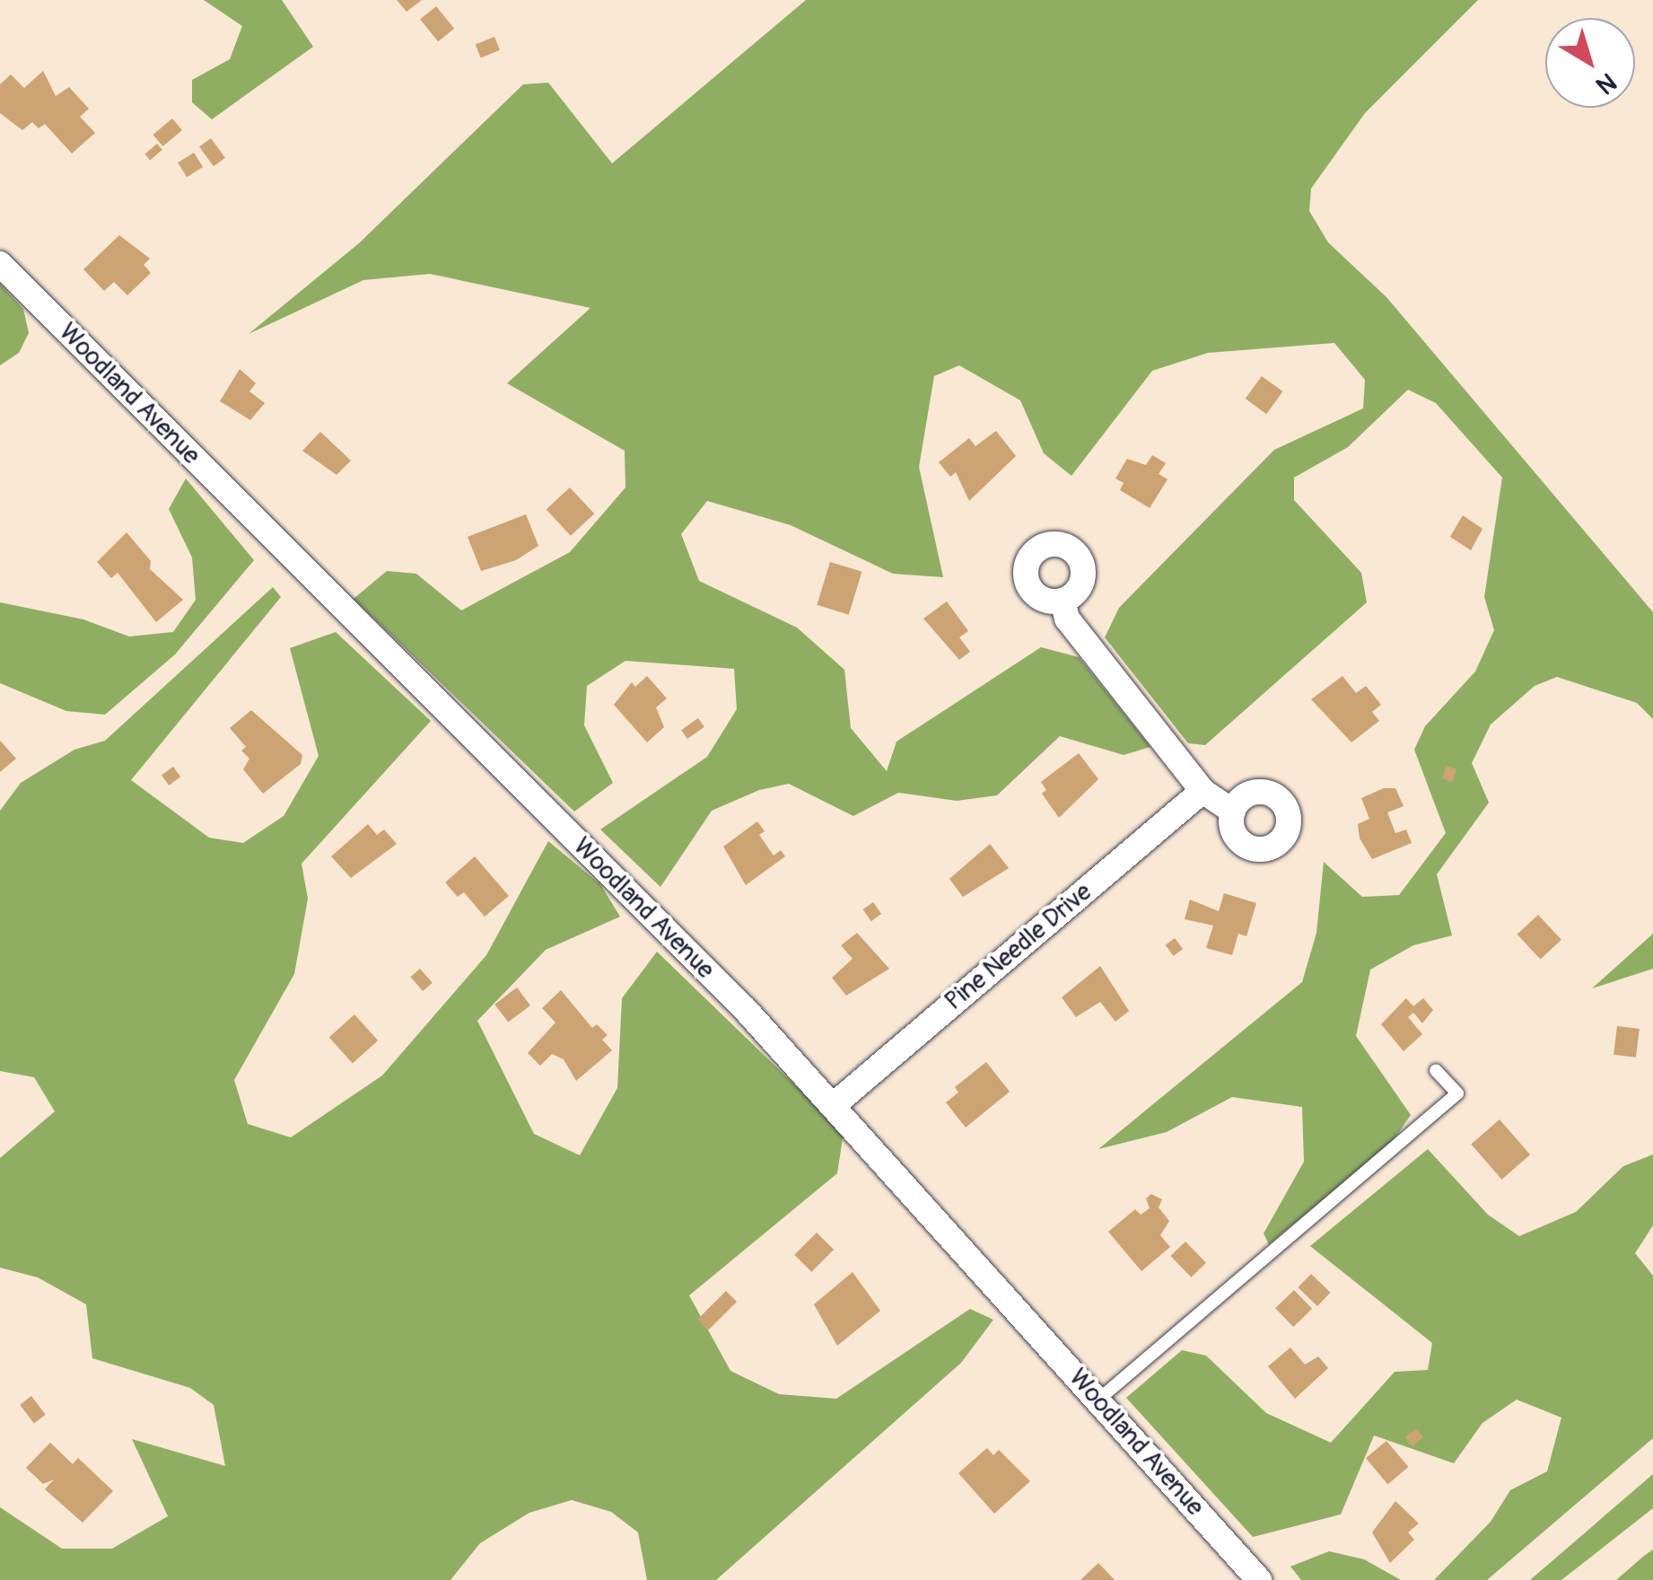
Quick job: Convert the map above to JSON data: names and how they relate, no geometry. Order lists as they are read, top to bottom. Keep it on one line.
{"streets":{"street":["Woodland Avenue","Pine Needle Drive"]},"crossings":[["Woodland Avenue","Pine Needle Drive"]],"north":"bottom right"}
